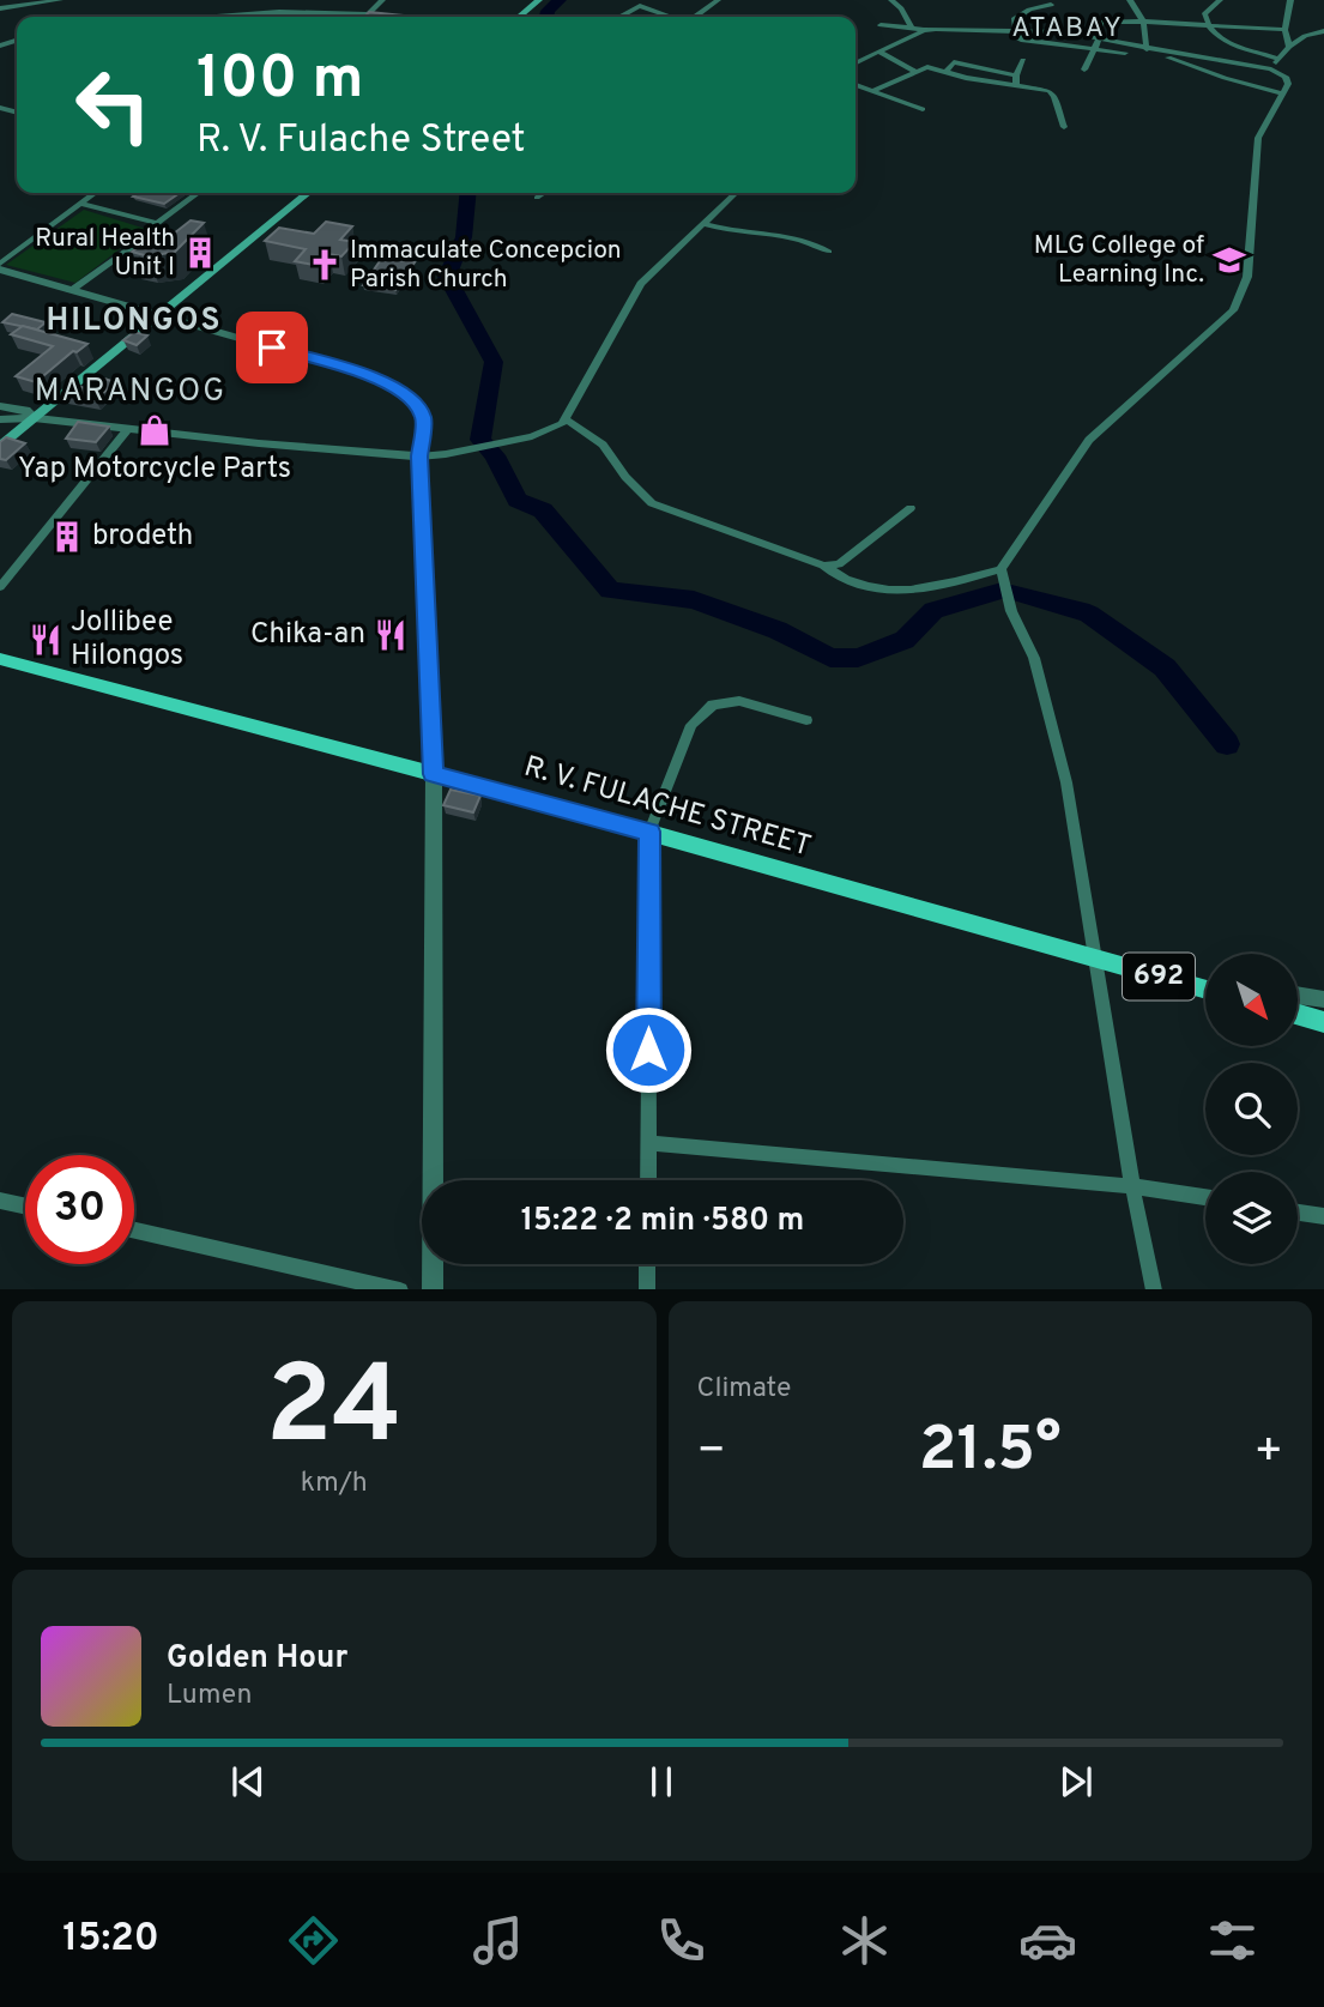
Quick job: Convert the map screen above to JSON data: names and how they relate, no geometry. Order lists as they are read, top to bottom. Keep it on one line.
{"streets":{"main road":["R. V. FULACHE STREET","692"]},"districts":["ATABAY","HILONGOS","MARANGOG"],"places":{"building":["Rural Health Unit I","brodeth"],"school or university":["MLG College of Learning Inc."],"church":["Immaculate Concepcion Parish Church"],"shop":["Yap Motorcycle Parts"],"restaurant":["Chika-an","Jollibee Hilongos"]},"north":"bottom right","page":{"turn":["100 m","R. V. Fulache Street"],"limit":"30","trip":"15:22 · 2 min · 580 m","tile":[["24","km/h"],"Climate"],"heat":["−","21.5°","+"],"song":["Golden Hour","Lumen"],"tabs":"15:20"}}
